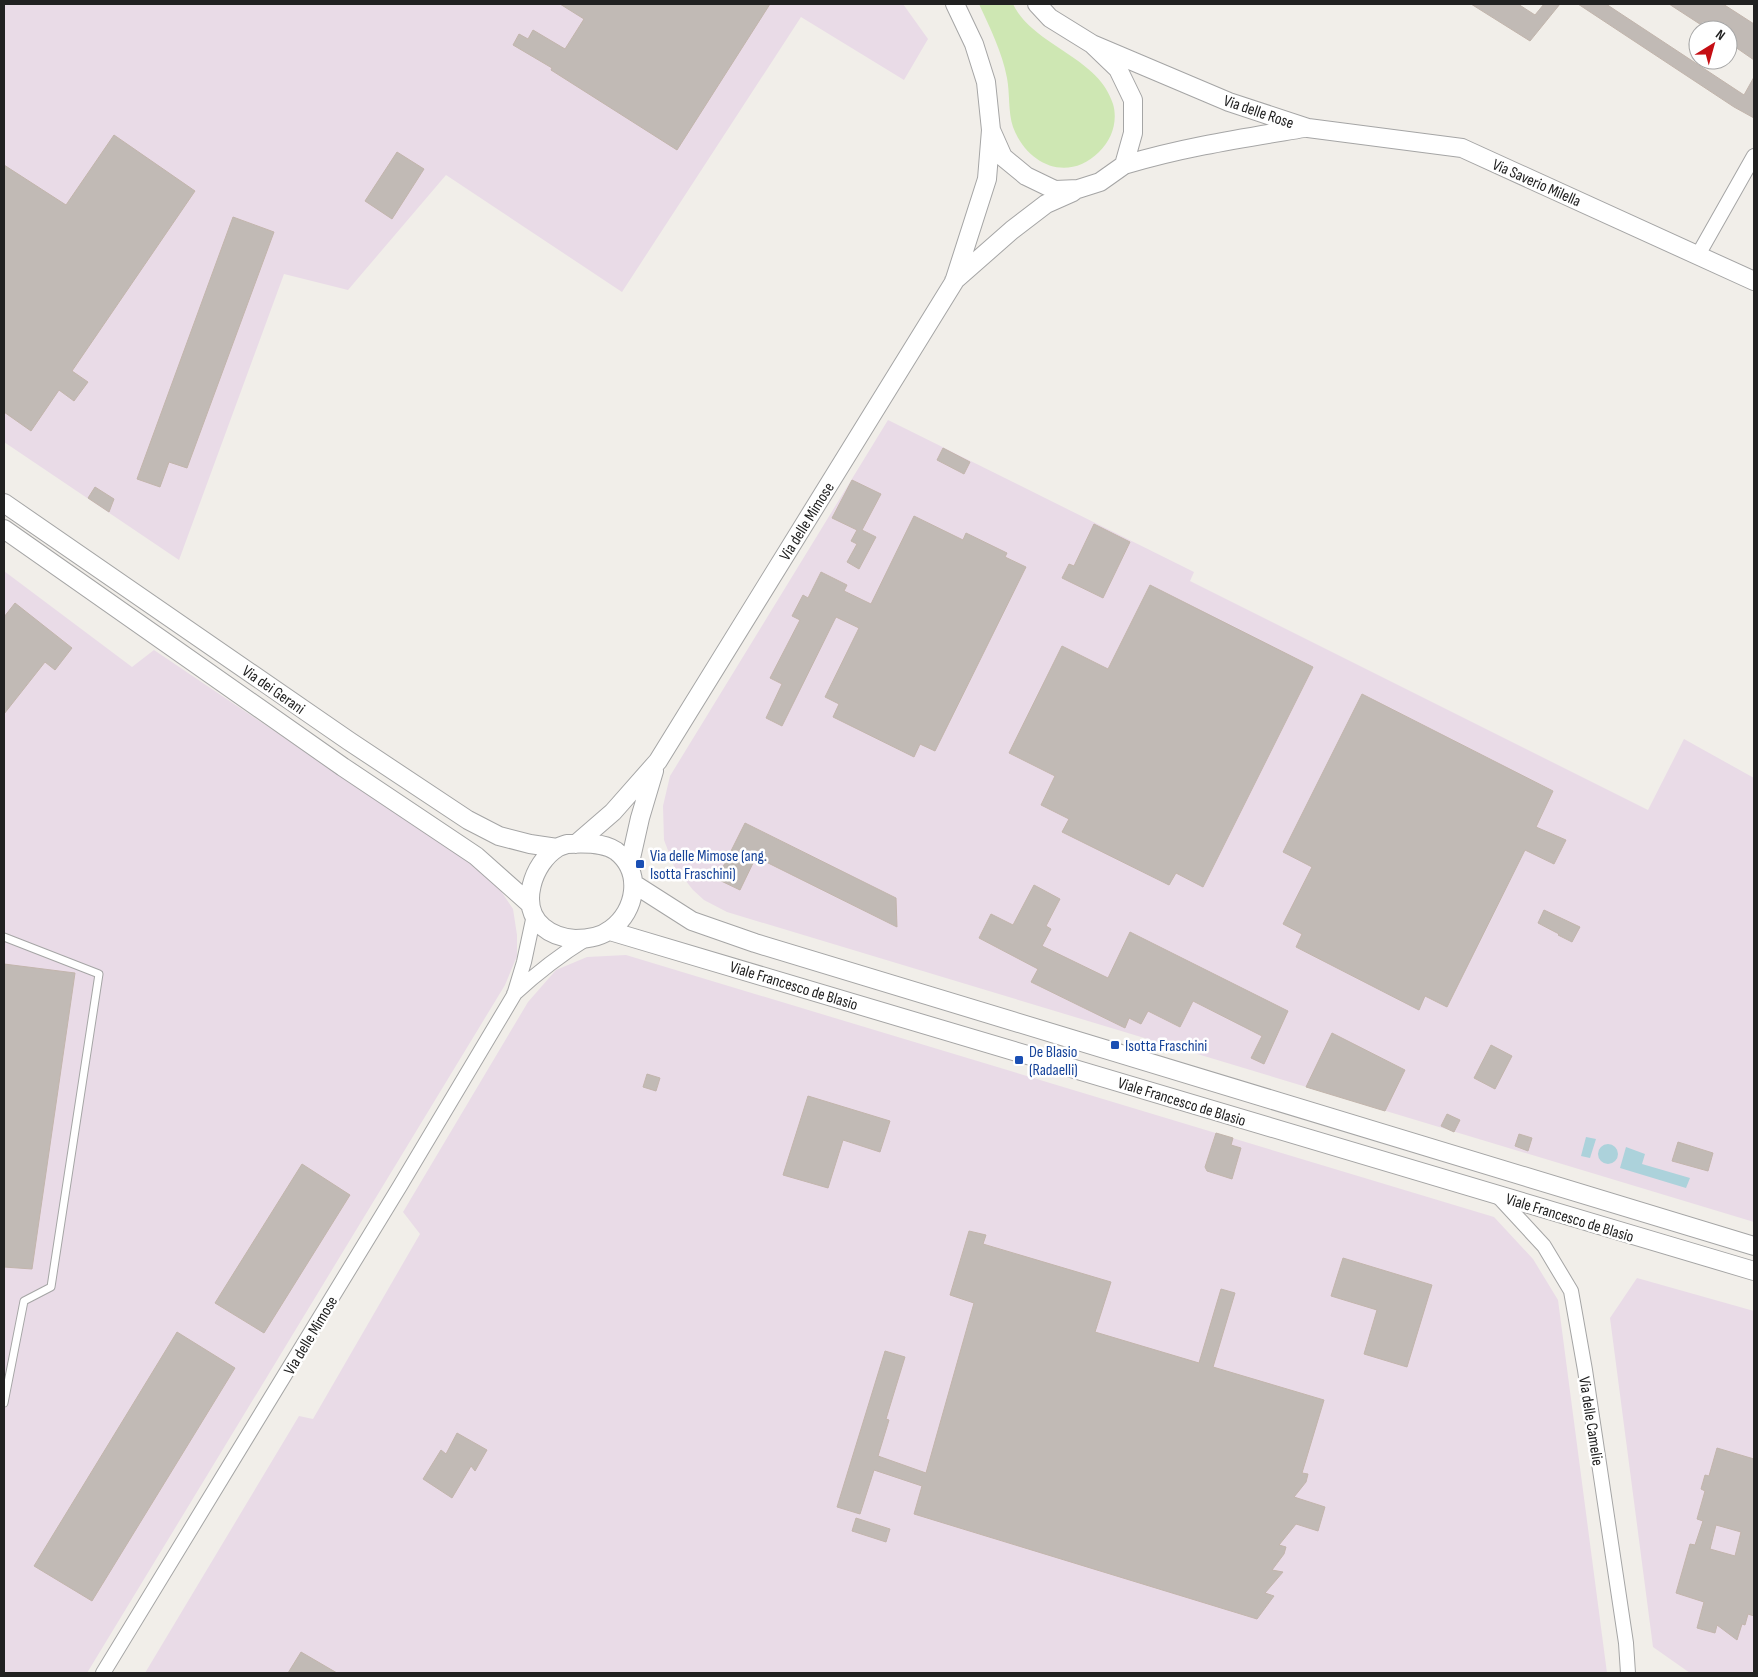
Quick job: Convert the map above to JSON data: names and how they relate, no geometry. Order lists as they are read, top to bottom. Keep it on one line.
{"streets":{"street":["Via delle Rose","Via Saverio Milella","Via delle Mimose","Via dei Gerani","Viale Francesco de Blasio","Via delle Camelie"]},"crossings":[["Via delle Rose","Via Saverio Milella"],["Via delle Rose","Via delle Mimose"],["Via delle Mimose","Via dei Gerani"],["Via delle Mimose","Viale Francesco de Blasio"],["Via dei Gerani","Viale Francesco de Blasio"],["Viale Francesco de Blasio","Via delle Camelie"]],"places":{"transit":["Via delle Mimose (ang. Isotta Fraschini)","Isotta Fraschini","De Blasio (Radaelli)"]},"north":"top right"}
